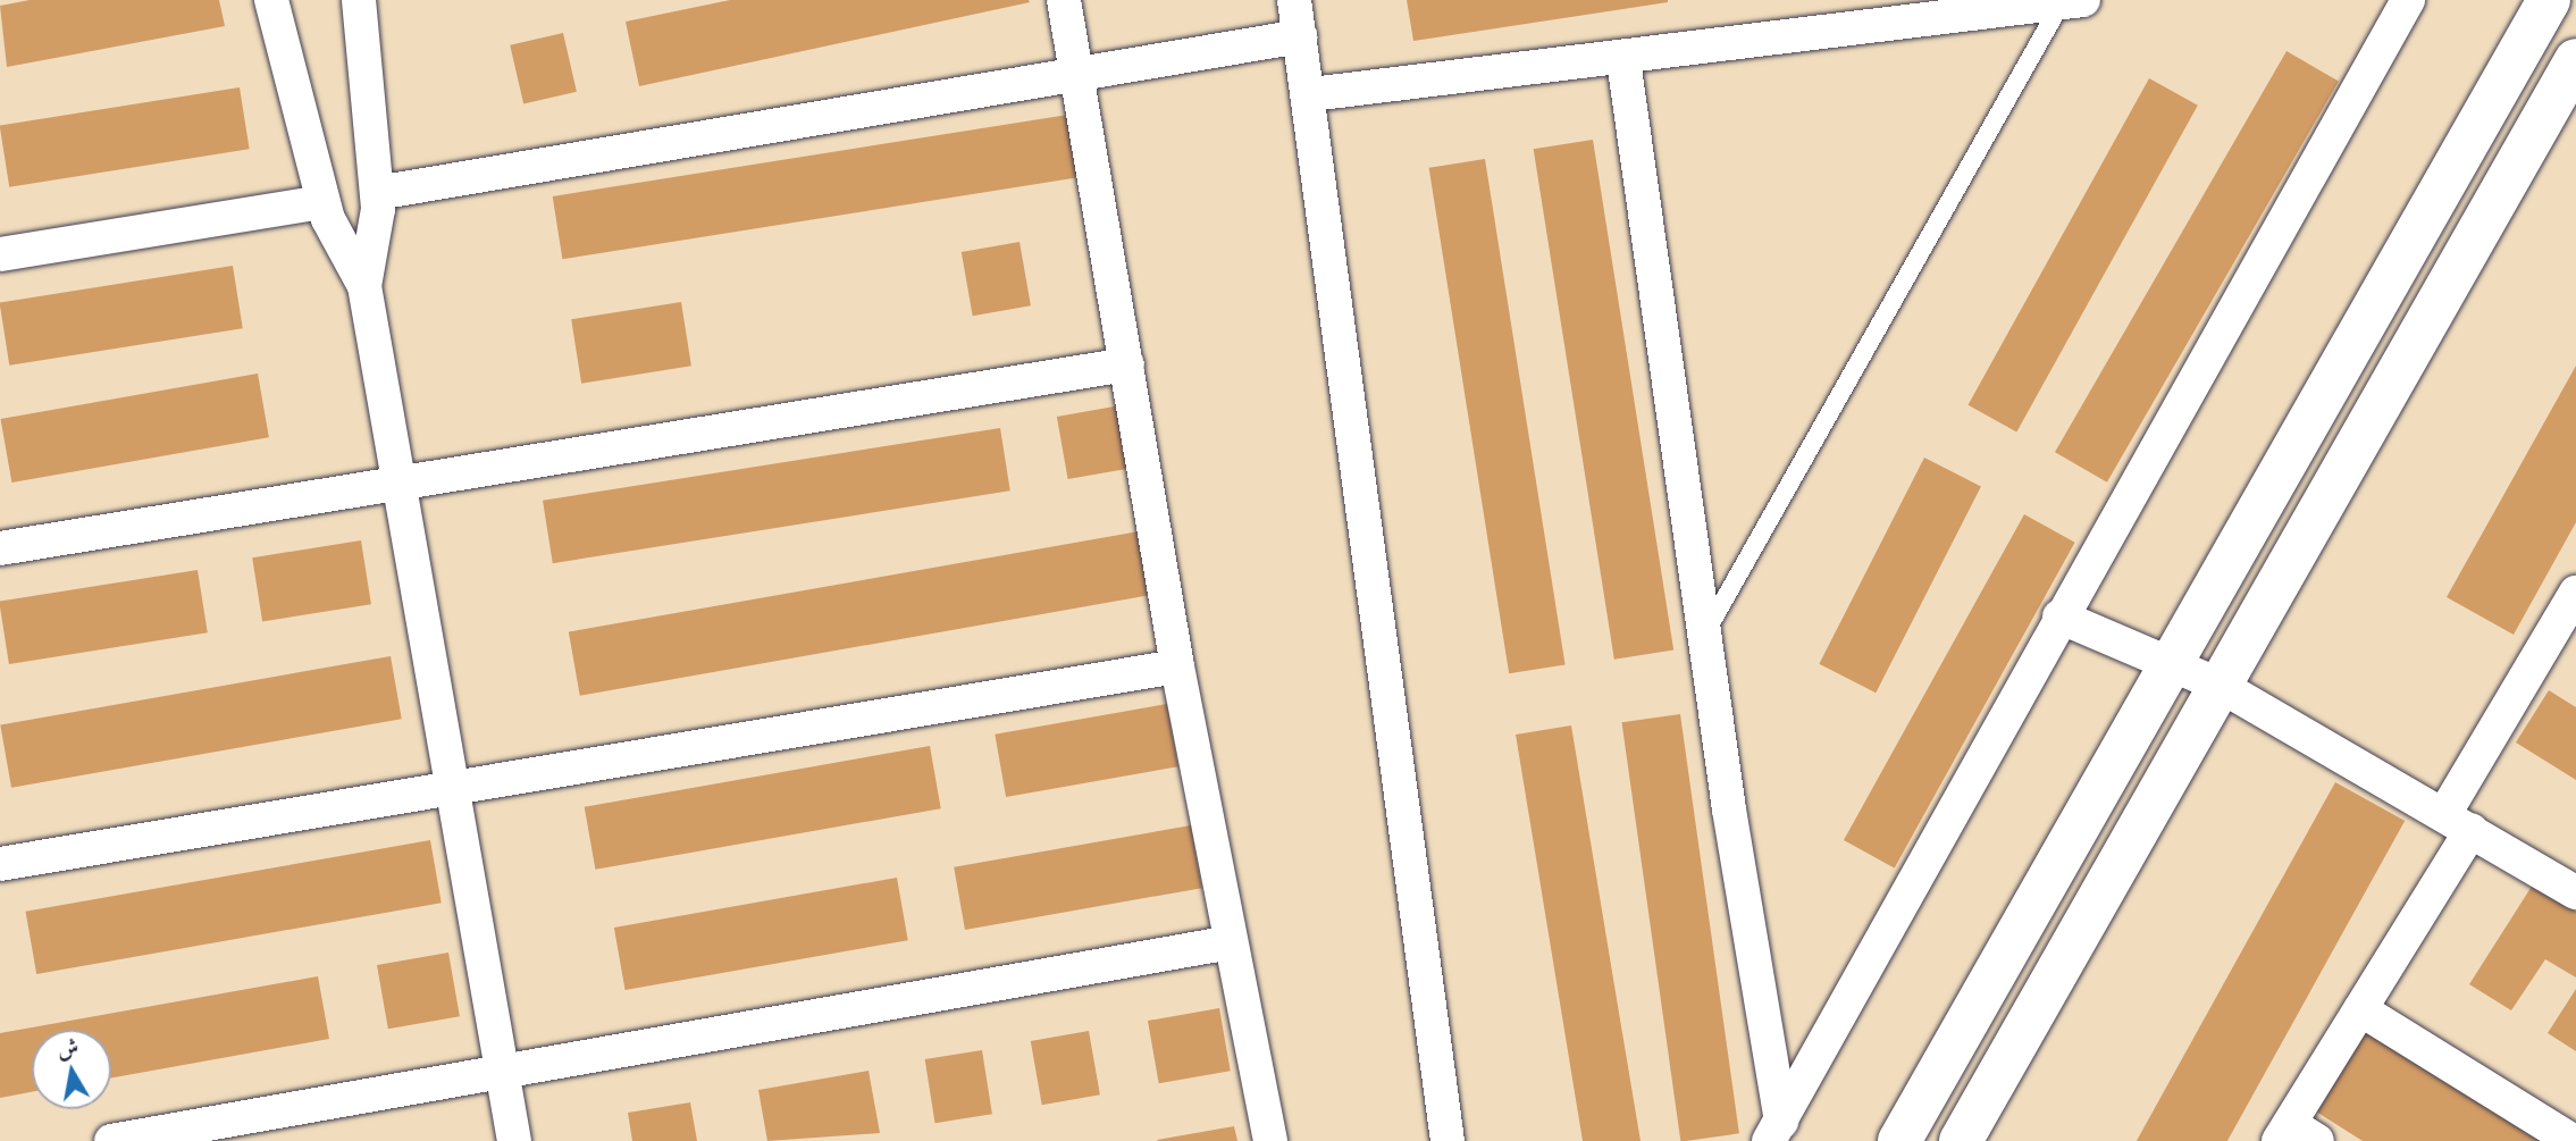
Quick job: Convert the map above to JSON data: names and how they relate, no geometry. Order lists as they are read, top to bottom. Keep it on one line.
{"north":"top"}
